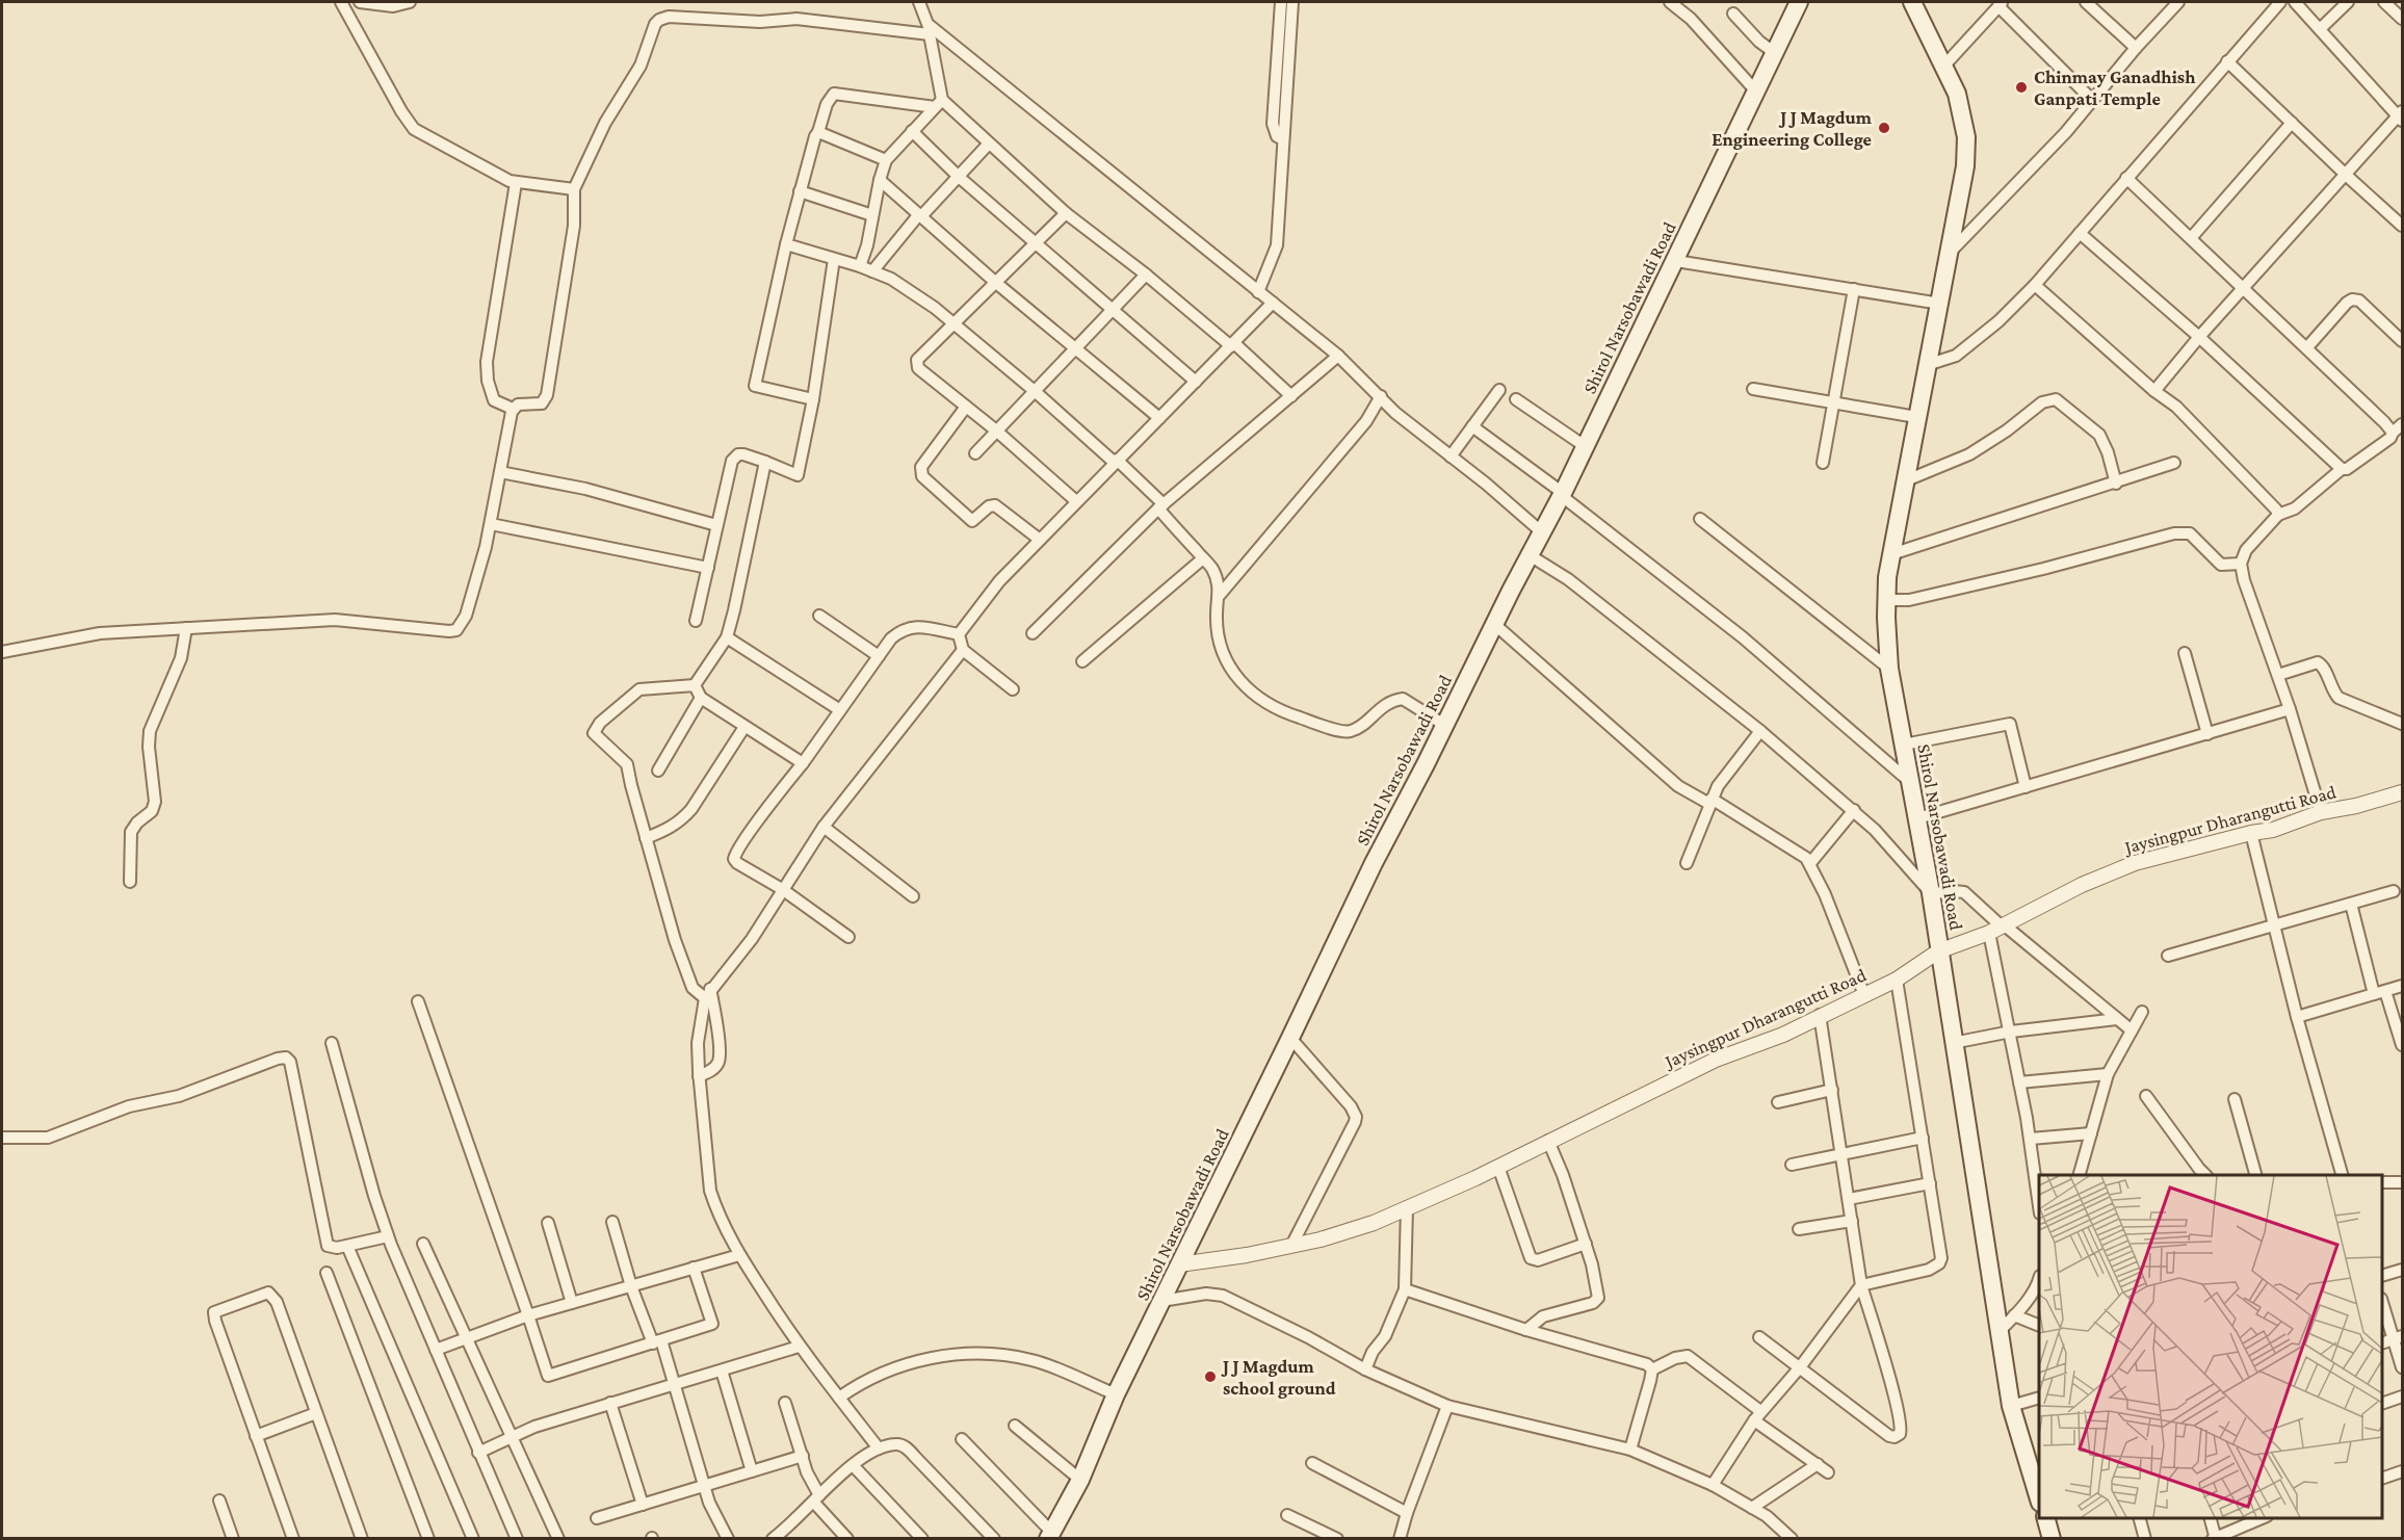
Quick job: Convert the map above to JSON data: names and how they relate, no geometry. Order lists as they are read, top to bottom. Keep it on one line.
{"streets":{"main road":["Shirol Narsobawadi Road"],"street":["Jaysingpur Dharangutti Road"]},"crossings":[["Shirol Narsobawadi Road","Jaysingpur Dharangutti Road"]],"places":["Chinmay Ganadhish Ganpati Temple","J J Magdum Engineering College","J J Magdum school ground"]}
